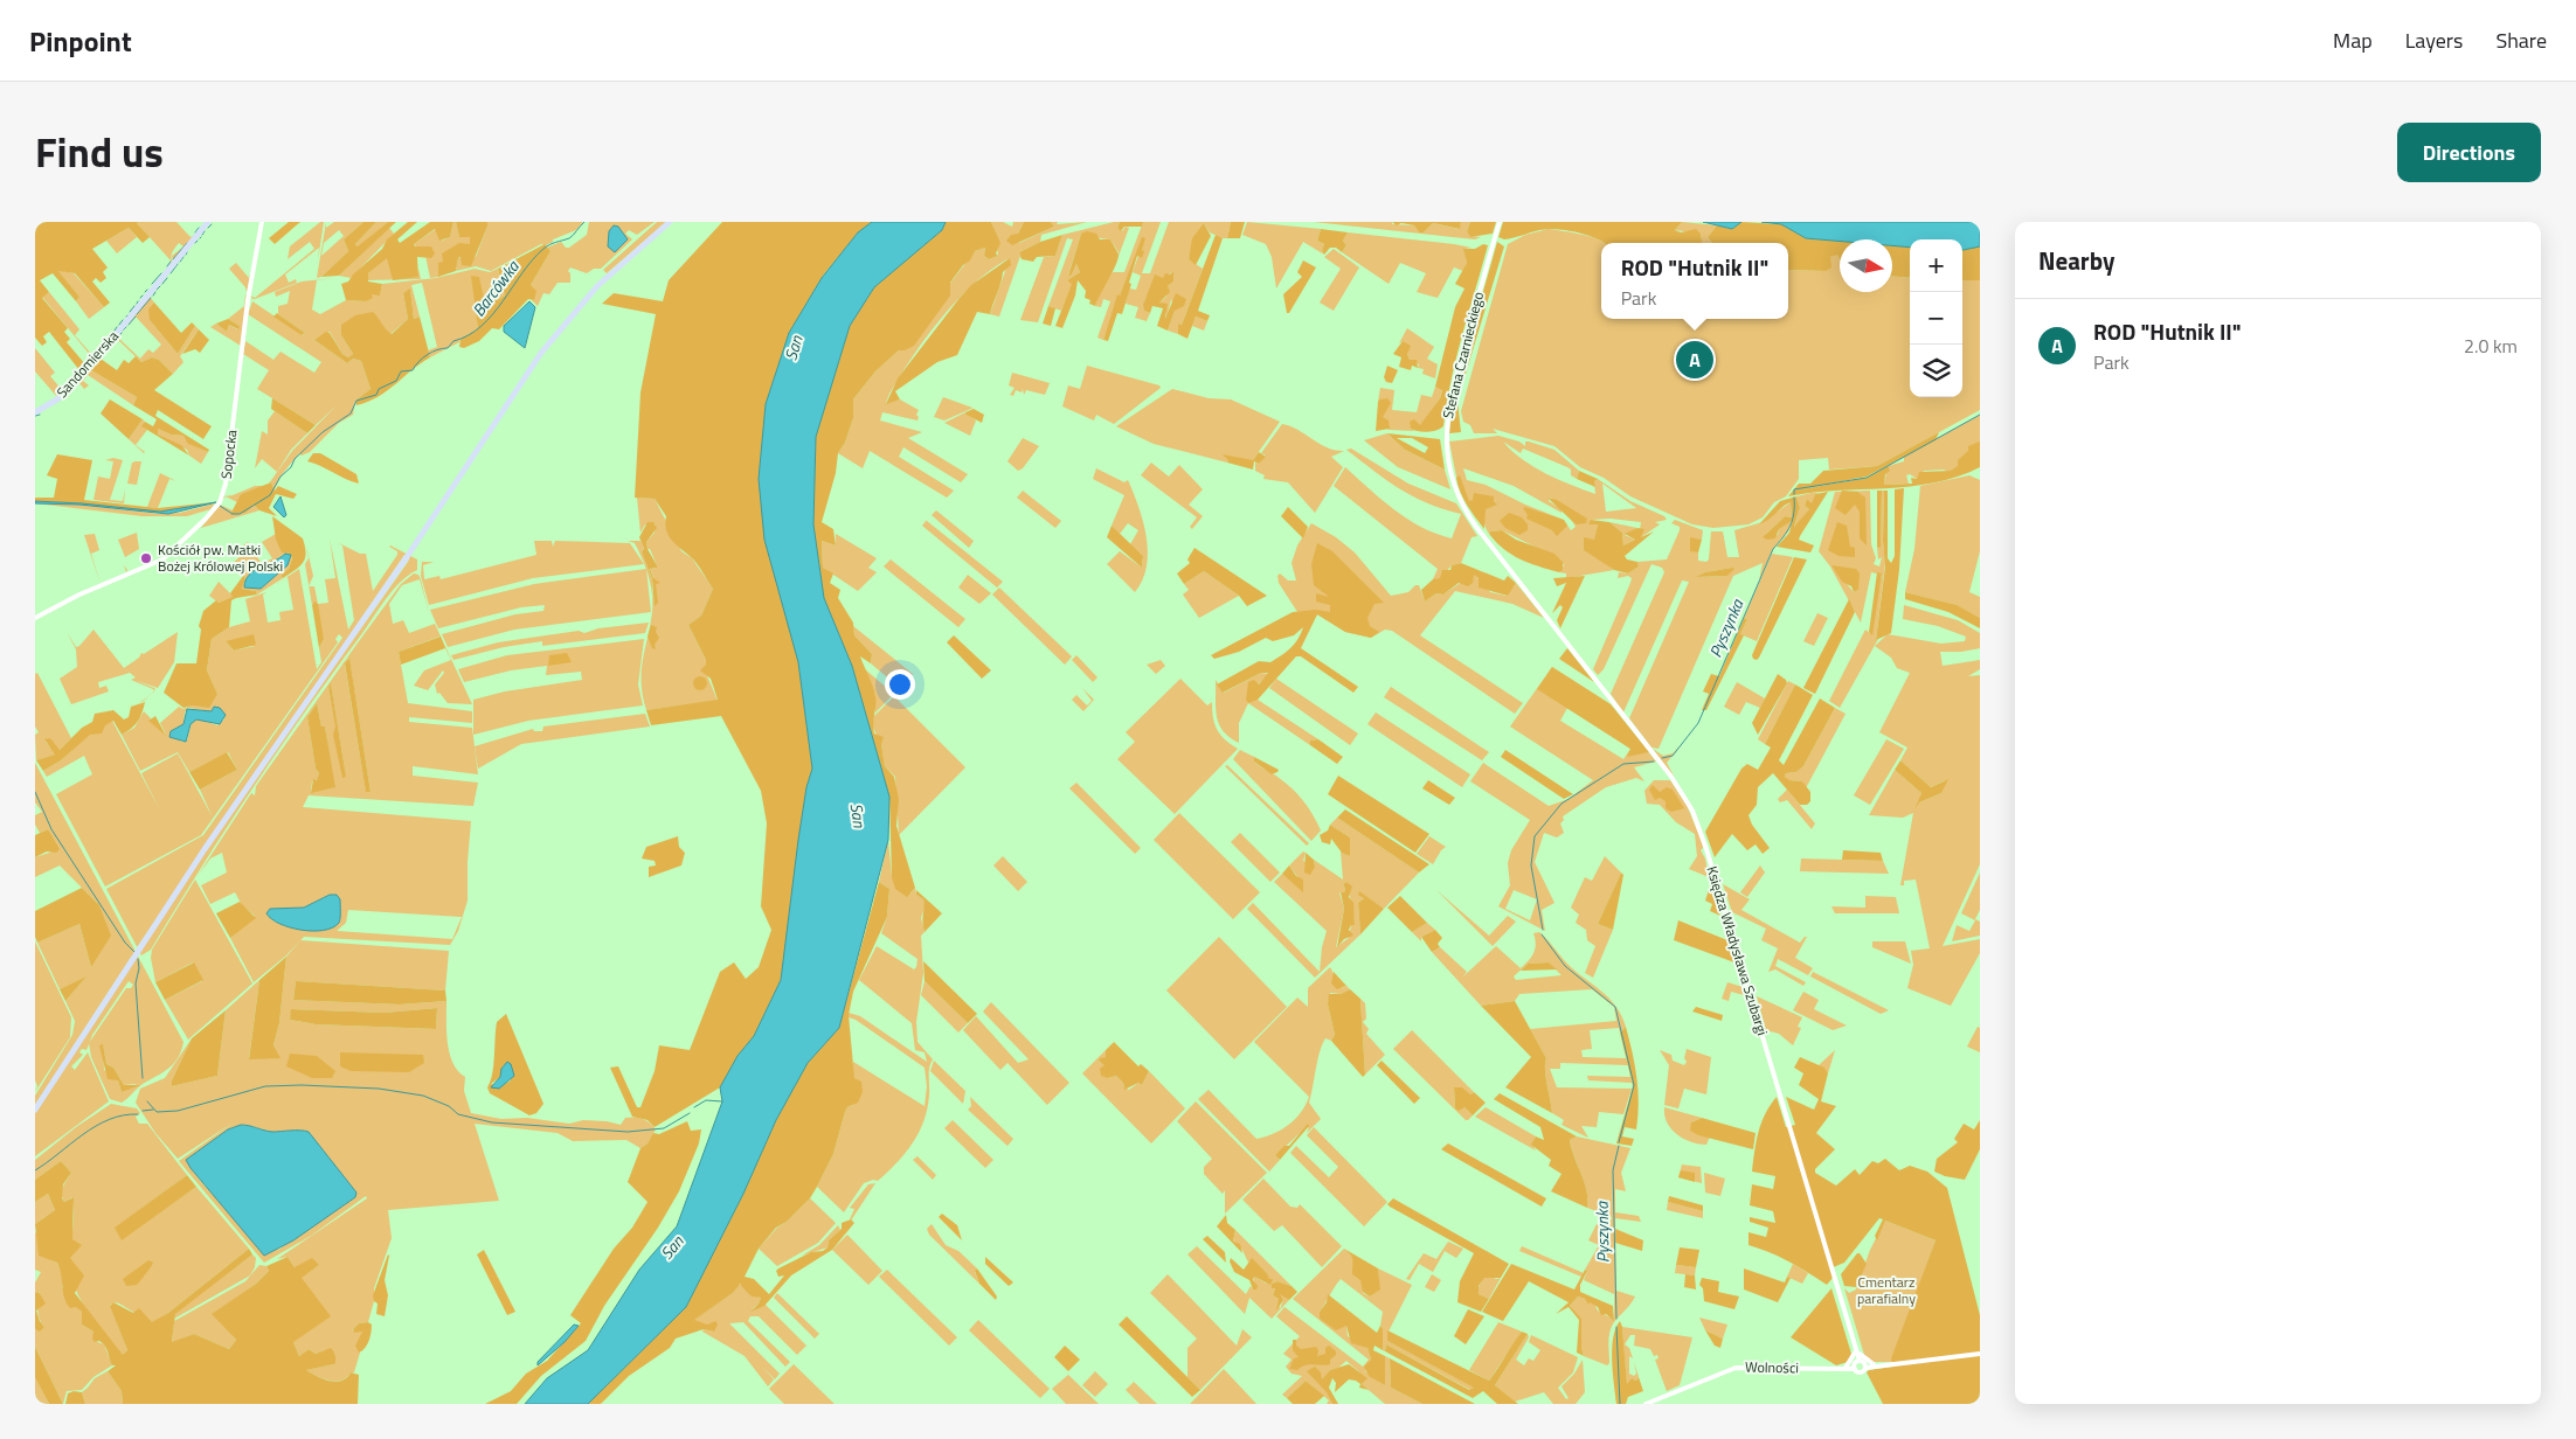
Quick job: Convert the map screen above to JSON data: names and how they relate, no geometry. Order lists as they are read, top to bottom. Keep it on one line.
{"streets":{"main road":["Sandomierska"],"street":["Stefana Czarnieckiego","Sopocka","Księdza Władysława Szubargi","Wolności"]},"crossings":[["Stefana Czarnieckiego","Księdza Władysława Szubargi"],["Księdza Władysława Szubargi","Wolności"]],"water":["Barcówka","San","Pyszynka"],"parks":["Cmentarz parafialny"],"places":["Kościół pw. Matki Bożej Królowej Polski"],"north":"right","page":{"header":"Pinpoint","nav":["Map","Layers","Share"],"title":"Find us","buttons":"Directions","heading":"Nearby","map_buttons":["+","−"],"popup":["ROD \"Hutnik II\"","Park"],"list":[{"mark":"A","name":"ROD \"Hutnik II\"","note":"Park","value":"2.0 km"}],"pins":"A"}}
